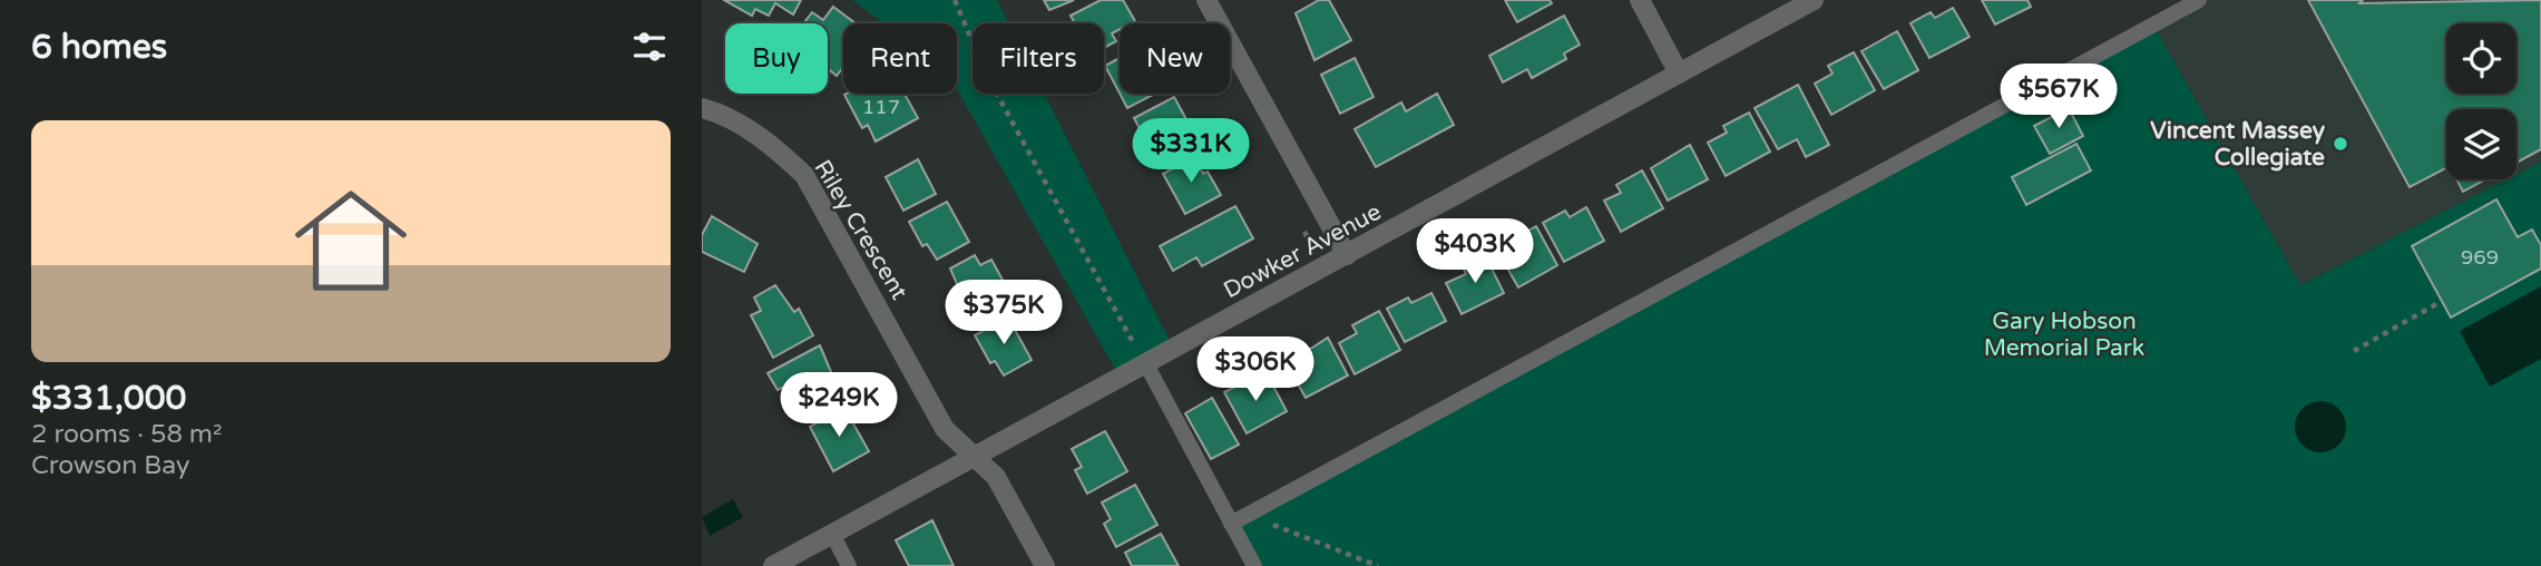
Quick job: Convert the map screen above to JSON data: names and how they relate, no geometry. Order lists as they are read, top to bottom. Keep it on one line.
{"streets":{"street":["Riley Crescent","Dowker Avenue"]},"crossings":[["Riley Crescent","Dowker Avenue"]],"parks":["Gary Hobson Memorial Park"],"places":["Vincent Massey Collegiate"],"house_numbers":["117","969"],"page":{"heading":"6 homes","chip":["Buy","Rent","Filters","New"],"price":["$567K","$331K","$403K","$375K","$306K","$249K"],"list":[{"name":"$331,000","note":"2 rooms · 58 m² · Crowson Bay"}]}}
